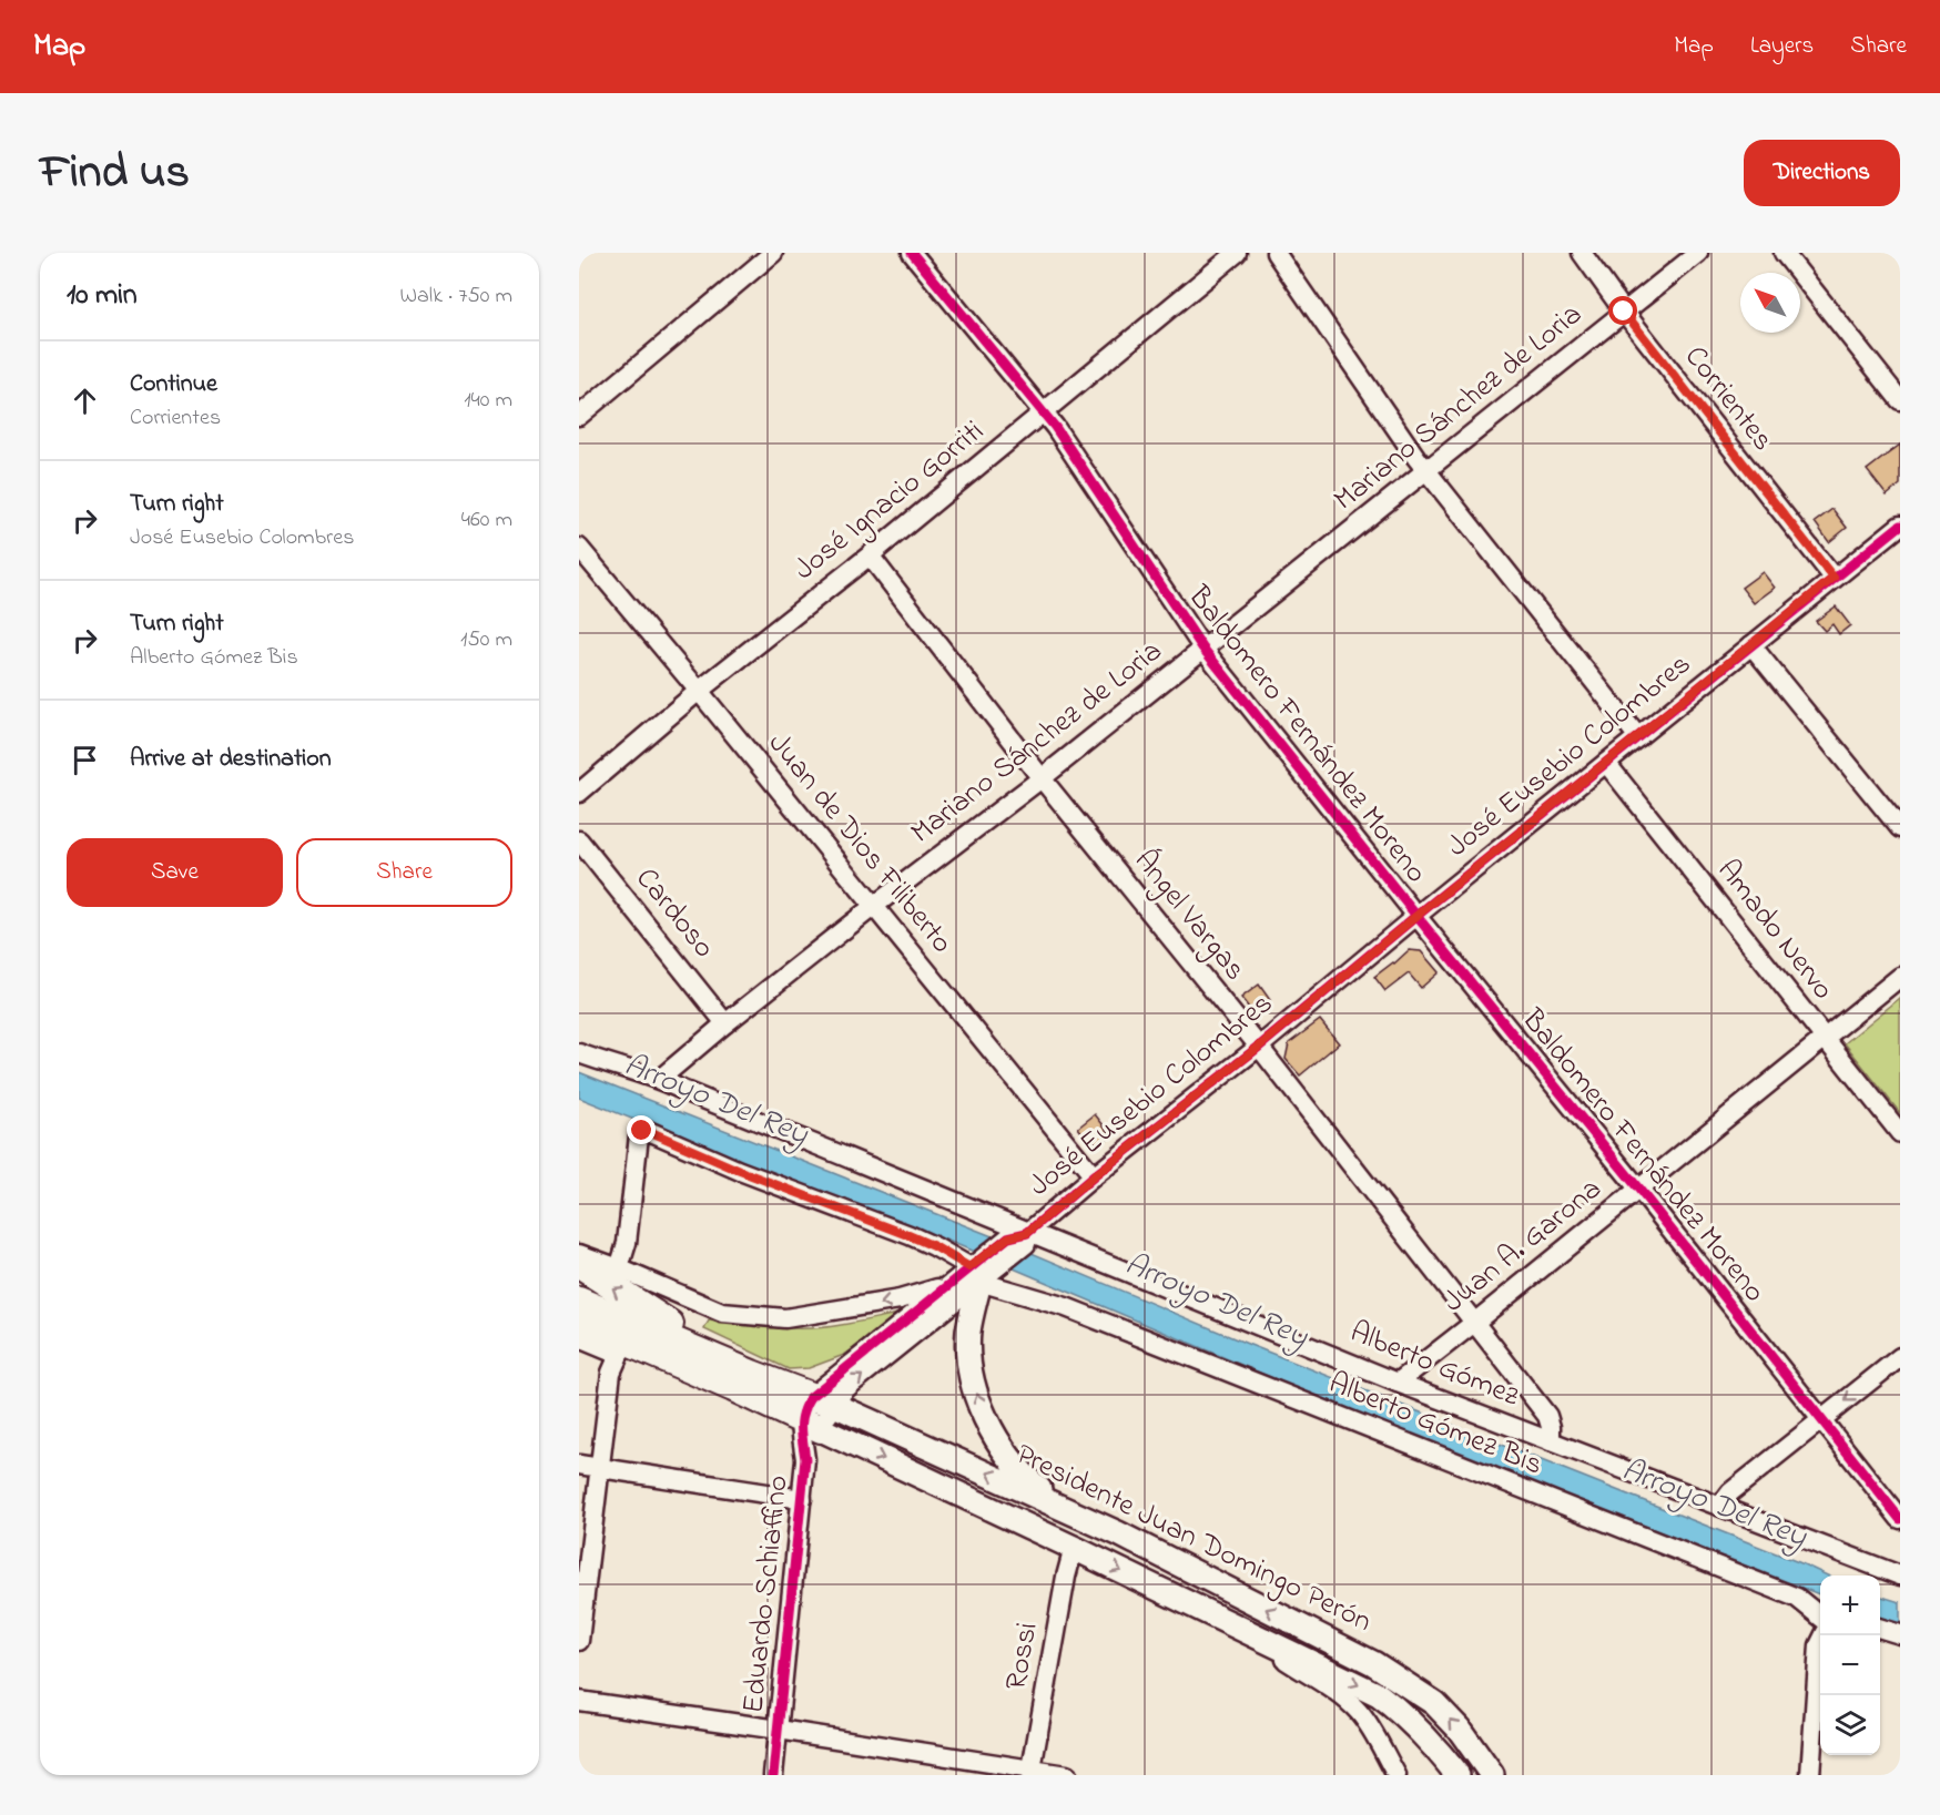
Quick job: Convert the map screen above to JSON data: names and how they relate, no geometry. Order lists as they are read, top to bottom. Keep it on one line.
{"streets":{"main road":["Presidente Juan Domingo Perón"],"street":["Corrientes","Mariano Sánchez de Loria","José Ignacio Gorriti","Baldomero Fernández Moreno","José Eusebio Colombres","Juan de Dios Filiberto","Cardoso","Ángel Vargas","Amado Nervo","Juan A. Garona","Alberto Gómez","Alberto Gómez Bis","Eduardo Schiaffino","Rossi"]},"crossings":[["Corrientes","Mariano Sánchez de Loria"],["Corrientes","José Eusebio Colombres"],["Mariano Sánchez de Loria","Baldomero Fernández Moreno"],["Mariano Sánchez de Loria","Juan de Dios Filiberto"],["Mariano Sánchez de Loria","Cardoso"],["Mariano Sánchez de Loria","Ángel Vargas"],["Mariano Sánchez de Loria","Alberto Gómez"],["José Ignacio Gorriti","Baldomero Fernández Moreno"],["José Ignacio Gorriti","Juan de Dios Filiberto"],["José Ignacio Gorriti","Ángel Vargas"],["Baldomero Fernández Moreno","José Eusebio Colombres"],["Baldomero Fernández Moreno","Juan A. Garona"],["José Eusebio Colombres","Juan de Dios Filiberto"],["José Eusebio Colombres","Ángel Vargas"],["José Eusebio Colombres","Amado Nervo"],["José Eusebio Colombres","Alberto Gómez"],["José Eusebio Colombres","Alberto Gómez Bis"],["José Eusebio Colombres","Presidente Juan Domingo Perón"],["José Eusebio Colombres","Eduardo Schiaffino"],["Ángel Vargas","Juan A. Garona"],["Ángel Vargas","Alberto Gómez"],["Amado Nervo","Juan A. Garona"],["Juan A. Garona","Alberto Gómez"],["Presidente Juan Domingo Perón","Eduardo Schiaffino"],["Presidente Juan Domingo Perón","Rossi"]],"water":["Arroyo Del Rey"],"north":"top left","page":{"header":"Map","nav":["Map","Layers","Share"],"title":"Find us","buttons":["Directions",["Save","Share"]],"heading":["10 min","Walk · 750 m"],"list":[["Continue","Corrientes","140 m"],["Turn right","José Eusebio Colombres","460 m"],["Turn right","Alberto Gómez Bis","150 m"],"Arrive at destination"],"map_buttons":["+","−"]}}
